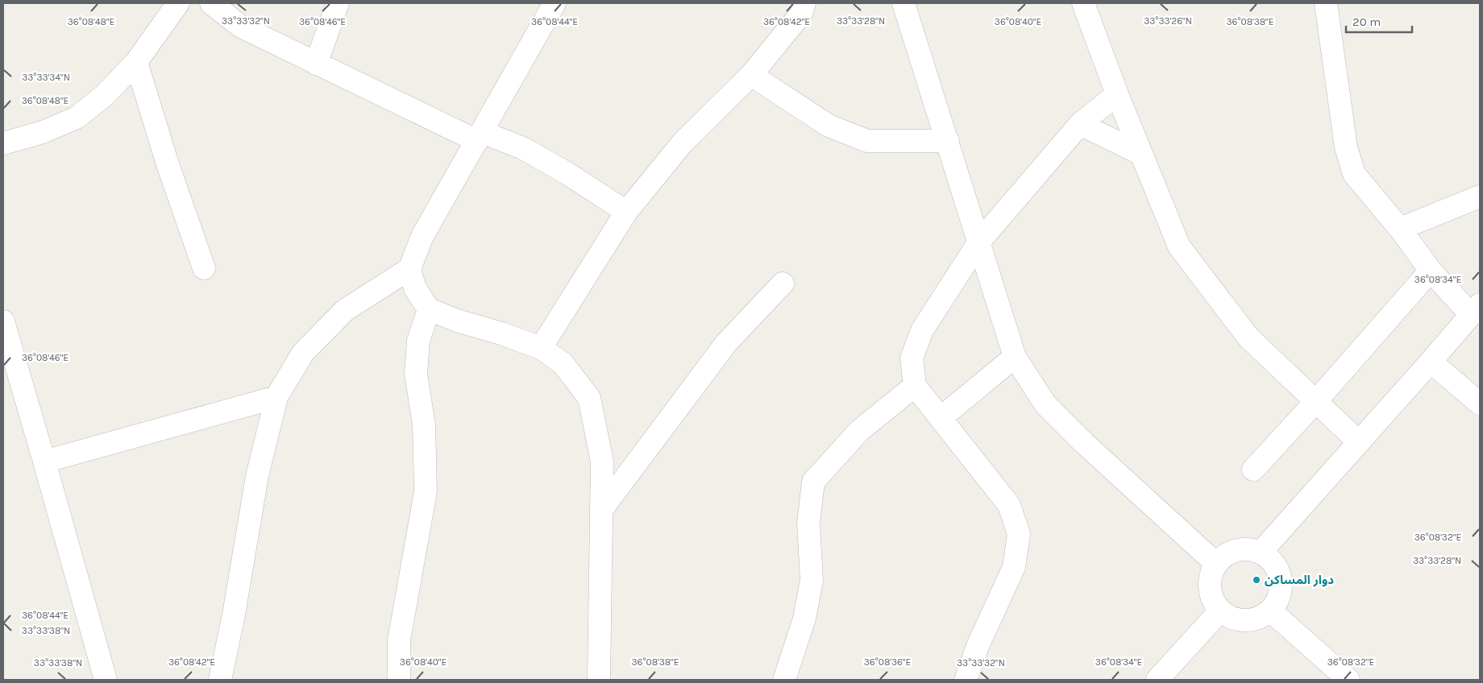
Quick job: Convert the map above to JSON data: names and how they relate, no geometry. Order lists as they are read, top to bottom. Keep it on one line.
{"places":["دوار المساكن"],"scale_bar":"20 m","coordinates":["33°33'28\"N","33°33'32\"N","33°33'26\"N","36°08'48\"E","36°08'46\"E","36°08'44\"E","36°08'42\"E","36°08'40\"E","36°08'38\"E","33°33'34\"N","36°08'34\"E","36°08'32\"E","33°33'38\"N","36°08'36\"E"]}
